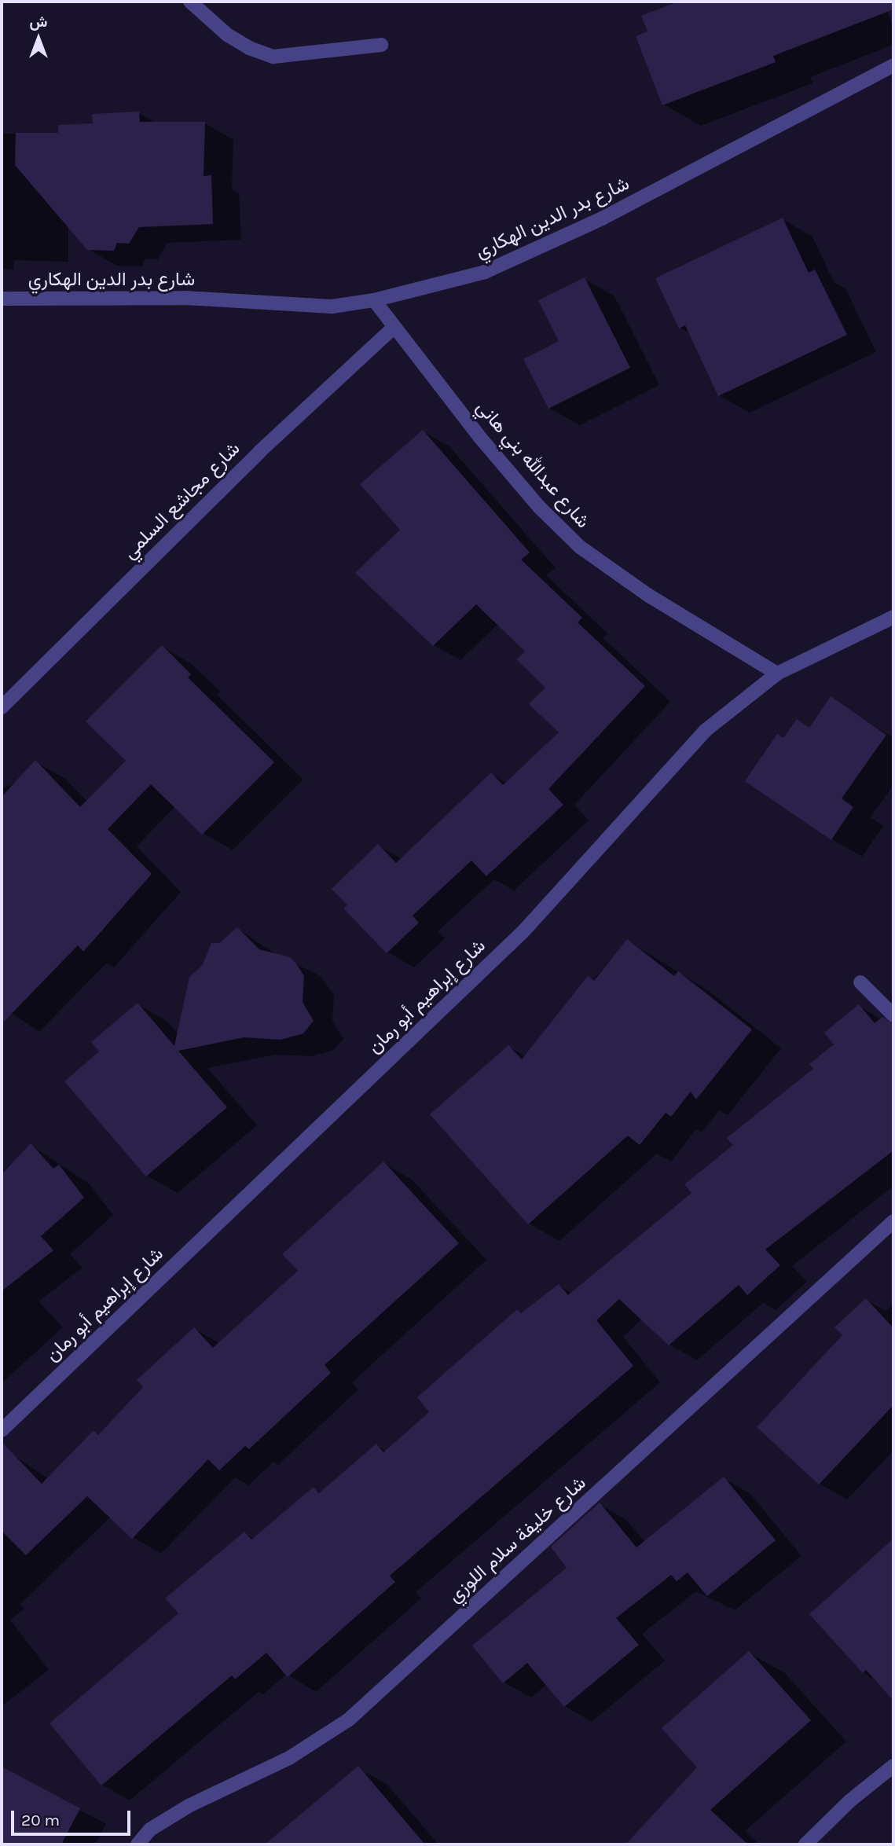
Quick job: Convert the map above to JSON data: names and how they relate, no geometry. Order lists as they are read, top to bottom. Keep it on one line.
{"streets":{"street":["شارع بدر الدين الهكاري","شارع عبدالله بني هاني","شارع مجاشع السلمي","شارع إبراهيم أبو رمان","شارع خليفة سلام اللوزي"]},"crossings":[["شارع بدر الدين الهكاري","شارع عبدالله بني هاني"],["شارع عبدالله بني هاني","شارع مجاشع السلمي"],["شارع عبدالله بني هاني","شارع إبراهيم أبو رمان"]],"scale_bar":"20 m","north":"top"}
